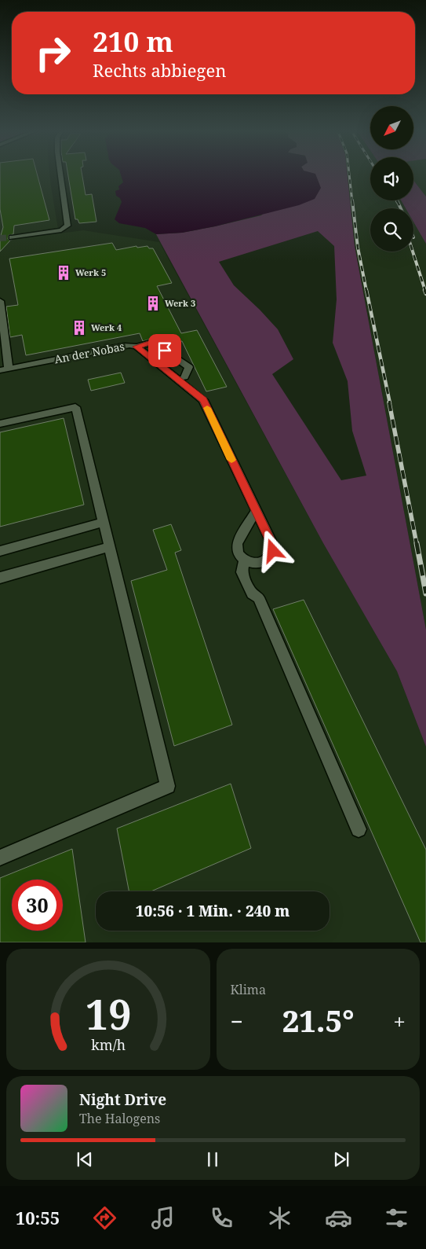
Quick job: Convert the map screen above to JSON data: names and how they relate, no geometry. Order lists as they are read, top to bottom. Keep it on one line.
{"streets":{"street":["An der Nobas"]},"places":{"building":["Werk 5","Werk 3","Werk 4"]},"north":"bottom left","page":{"turn":["210 m","Rechts abbiegen"],"limit":"30","trip":"10:56 · 1 Min. · 240 m","tile":"Klima","heat":["−","21.5°","+"],"song":["Night Drive","The Halogens"],"tabs":"10:55","gauge":["19","km/h"]}}
